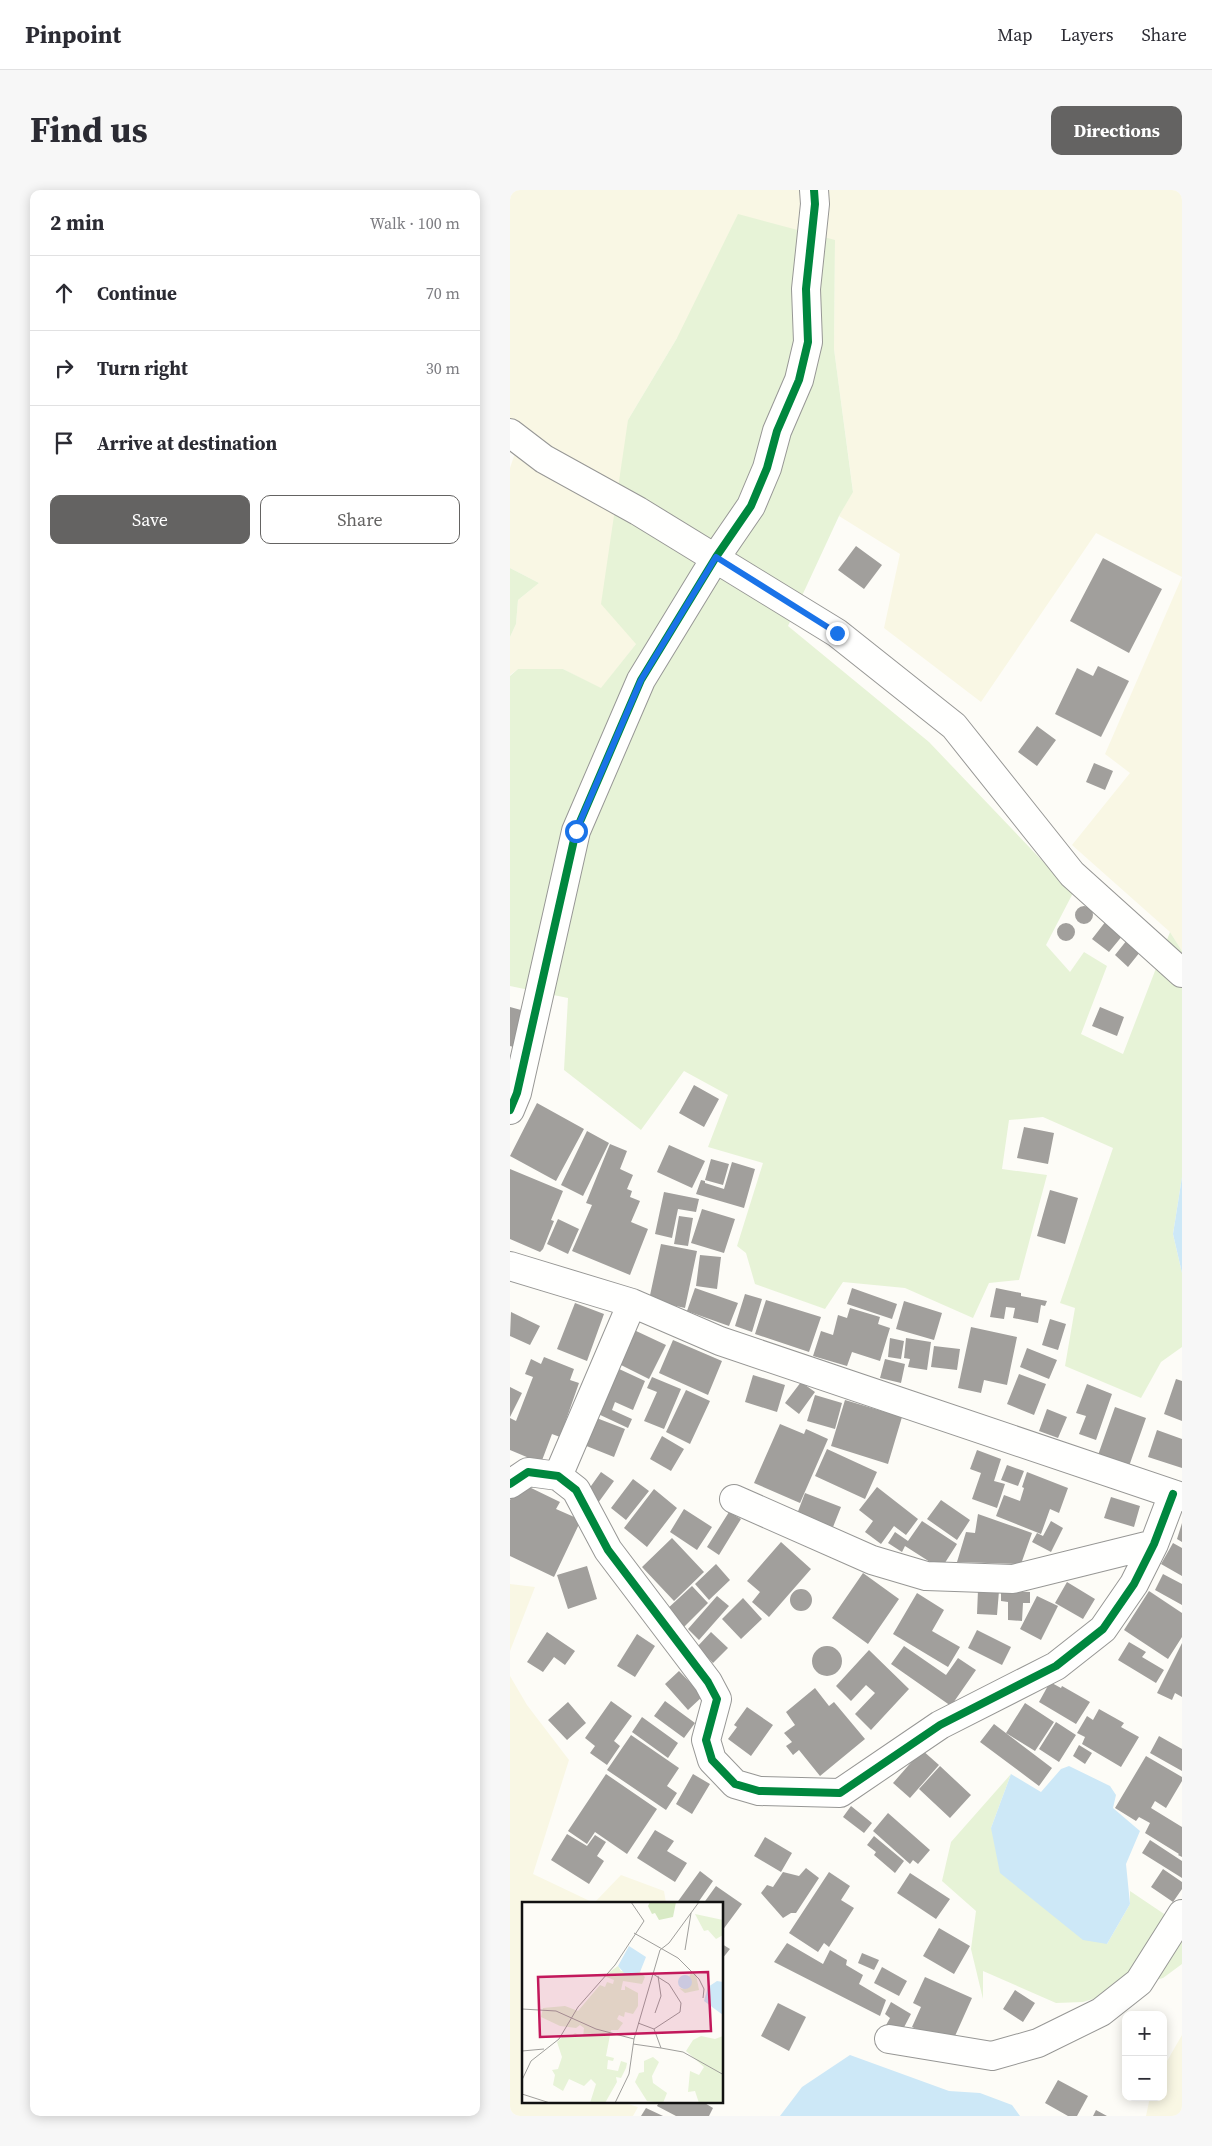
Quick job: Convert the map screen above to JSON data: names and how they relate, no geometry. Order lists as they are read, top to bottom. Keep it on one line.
{"page":{"header":"Pinpoint","nav":["Map","Layers","Share"],"title":"Find us","buttons":["Directions",["Save","Share"]],"heading":["2 min","Walk · 100 m"],"list":[["Continue","70 m"],["Turn right","30 m"],"Arrive at destination"],"map_buttons":["+","−"]}}
